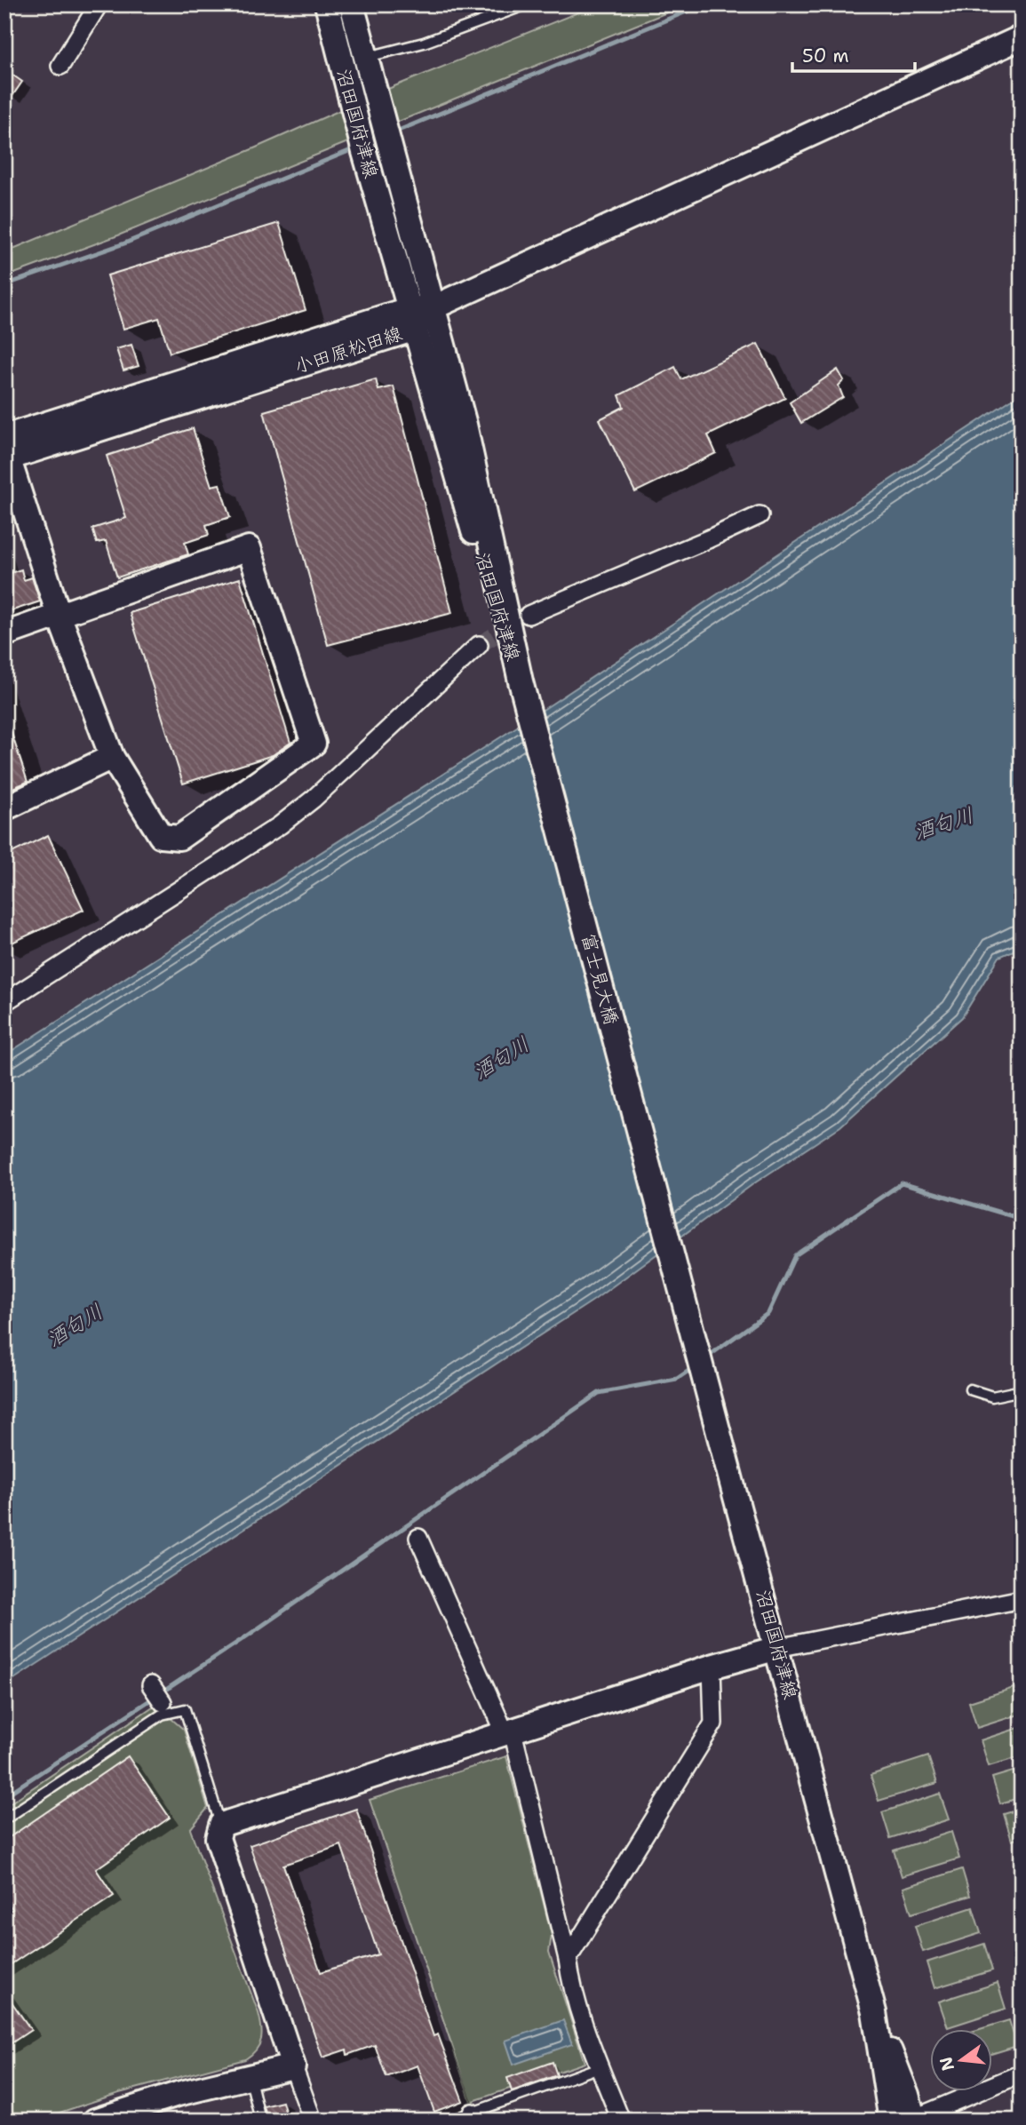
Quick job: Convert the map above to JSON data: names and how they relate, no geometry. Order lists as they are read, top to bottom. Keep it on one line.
{"streets":{"main road":["沼田国府津線","小田原松田線","富士見大橋"]},"crossings":[["沼田国府津線","小田原松田線"],["沼田国府津線","富士見大橋"]],"water":["酒匂川"],"scale_bar":"50 m","north":"left"}
